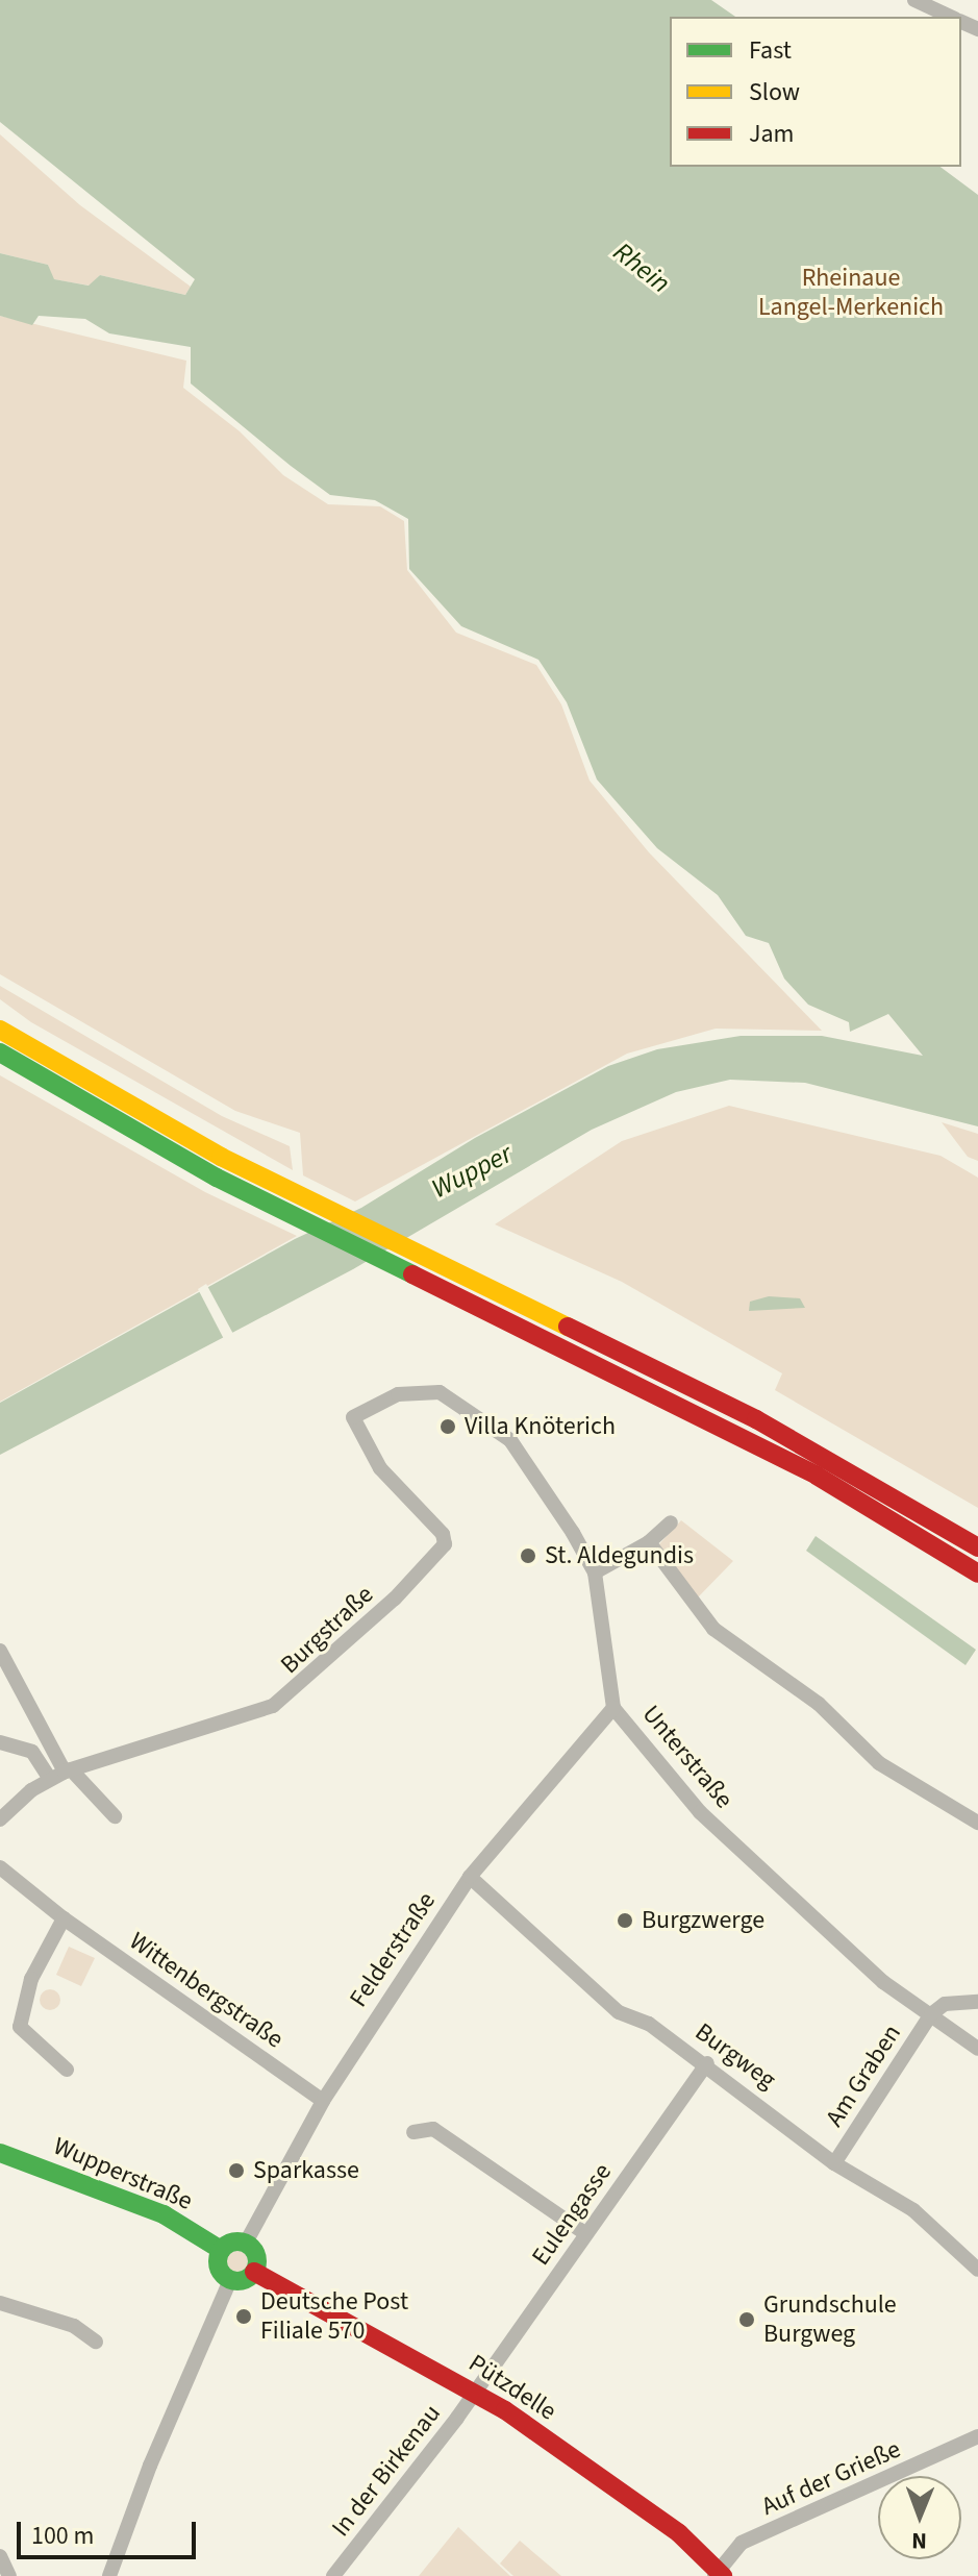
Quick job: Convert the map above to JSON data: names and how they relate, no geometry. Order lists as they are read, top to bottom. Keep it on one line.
{"streets":{"main road":["Wupperstraße","Pützdelle"],"street":["Burgstraße","Unterstraße","Felderstraße","Wittenbergstraße","Burgweg","Am Graben","Eulengasse","In der Birkenau","Auf der Grieße"]},"crossings":[["Burgstraße","Unterstraße"],["Unterstraße","Felderstraße"],["Unterstraße","Am Graben"],["Felderstraße","Wittenbergstraße"],["Felderstraße","Burgweg"],["Felderstraße","Wupperstraße"],["Felderstraße","Pützdelle"],["Burgweg","Am Graben"],["Burgweg","Eulengasse"],["Wupperstraße","Pützdelle"],["Eulengasse","Pützdelle"],["Eulengasse","In der Birkenau"],["Pützdelle","In der Birkenau"],["Pützdelle","Auf der Grieße"]],"water":["Rhein","Wupper"],"parks":["Rheinaue Langel-Merkenich"],"places":["Villa Knöterich","St. Aldegundis","Burgzwerge","Sparkasse","Deutsche Post Filiale 570","Grundschule Burgweg"],"legend":["Fast","Slow","Jam"],"scale_bar":"100 m","north":"bottom"}
